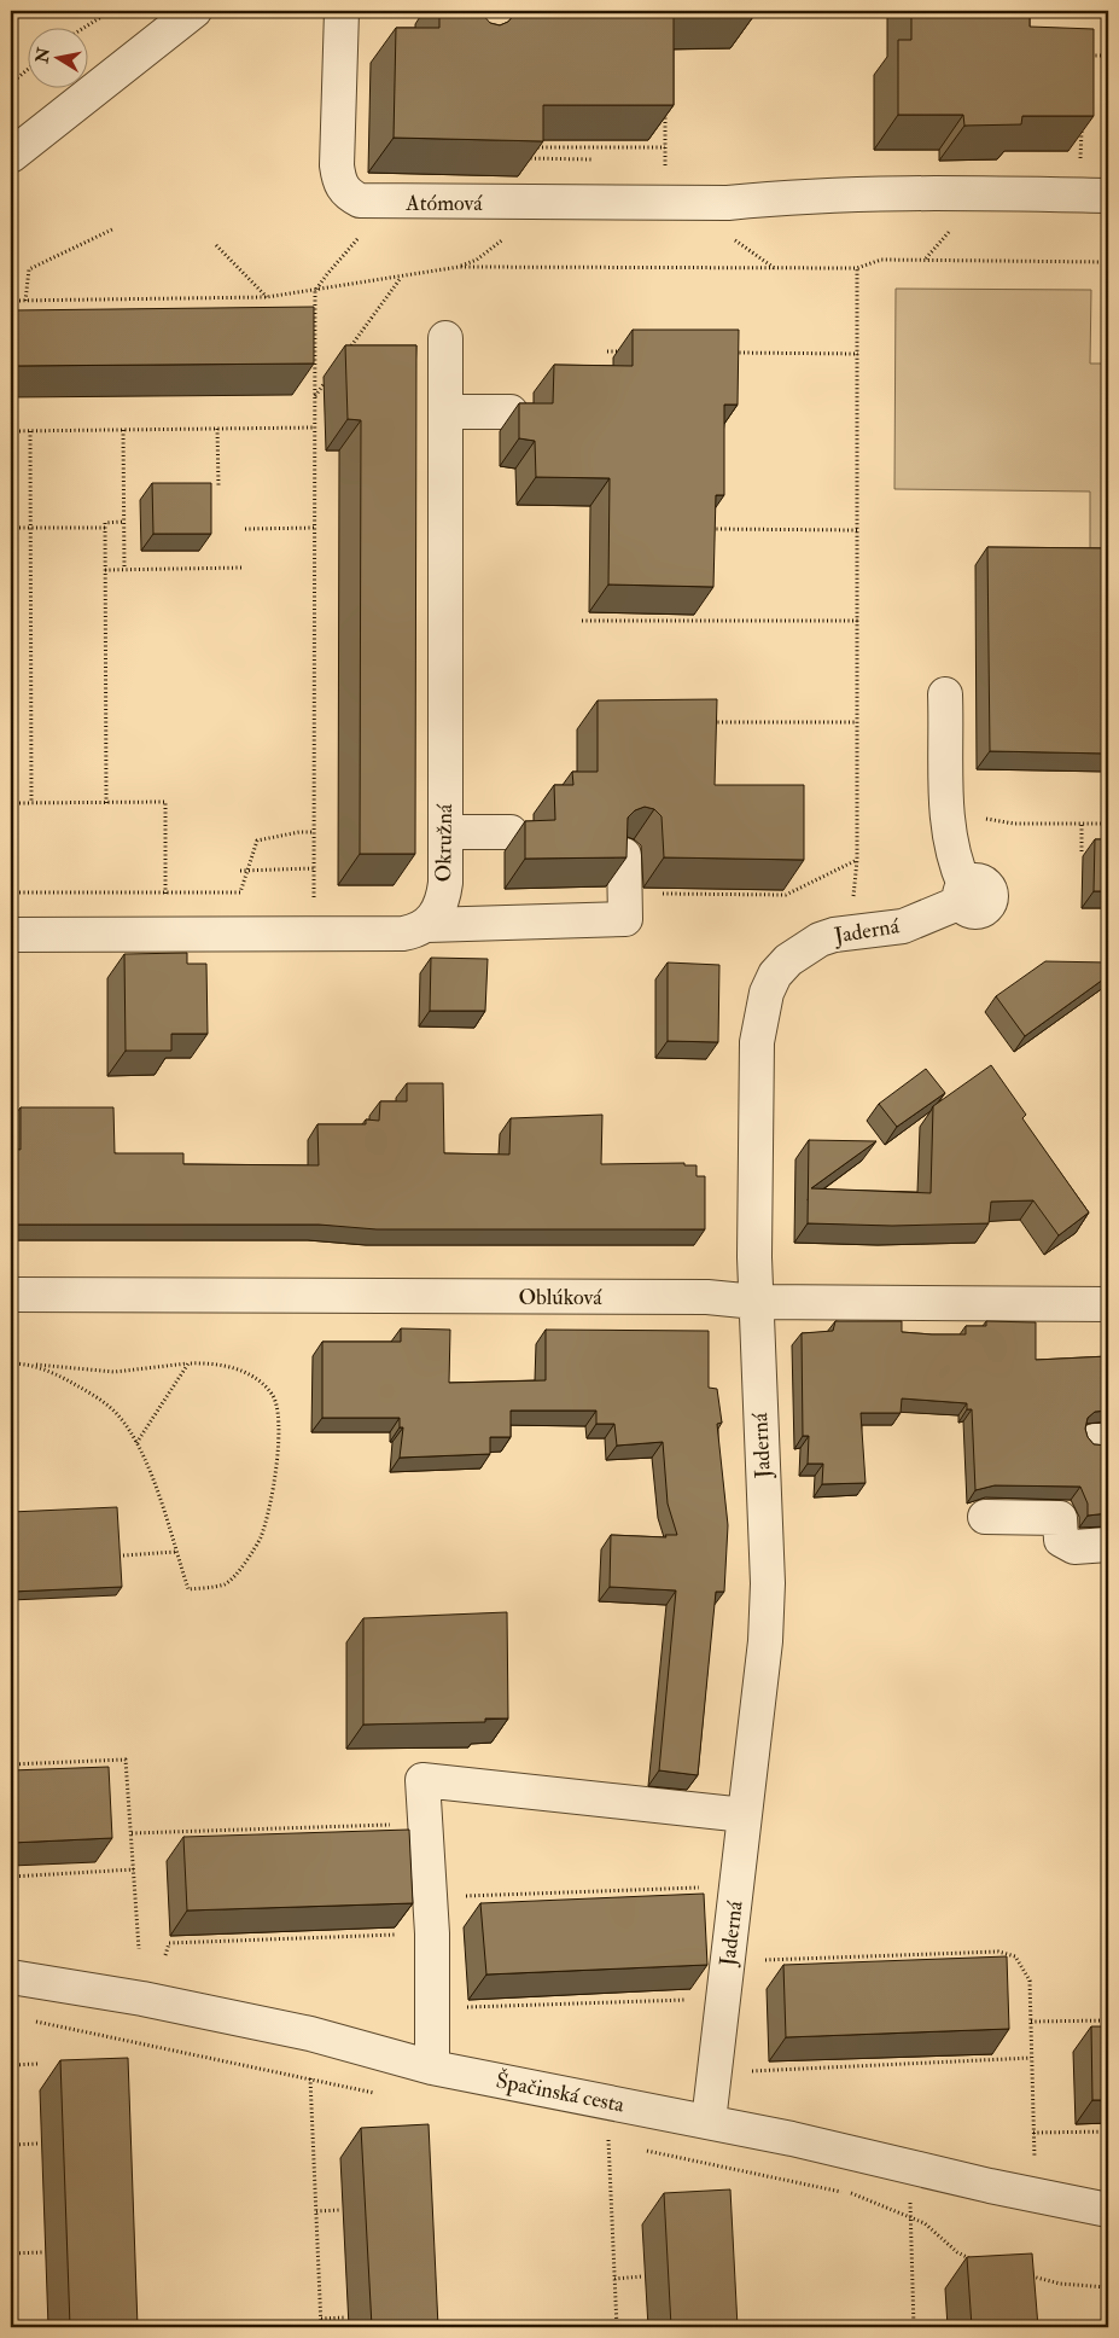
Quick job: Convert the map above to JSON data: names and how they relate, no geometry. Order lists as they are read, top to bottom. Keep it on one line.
{"streets":{"street":["Atómová","Okružná","Jaderná","Oblúková","Špačinská cesta"]},"crossings":[["Jaderná","Oblúková"],["Jaderná","Špačinská cesta"]],"north":"left"}
